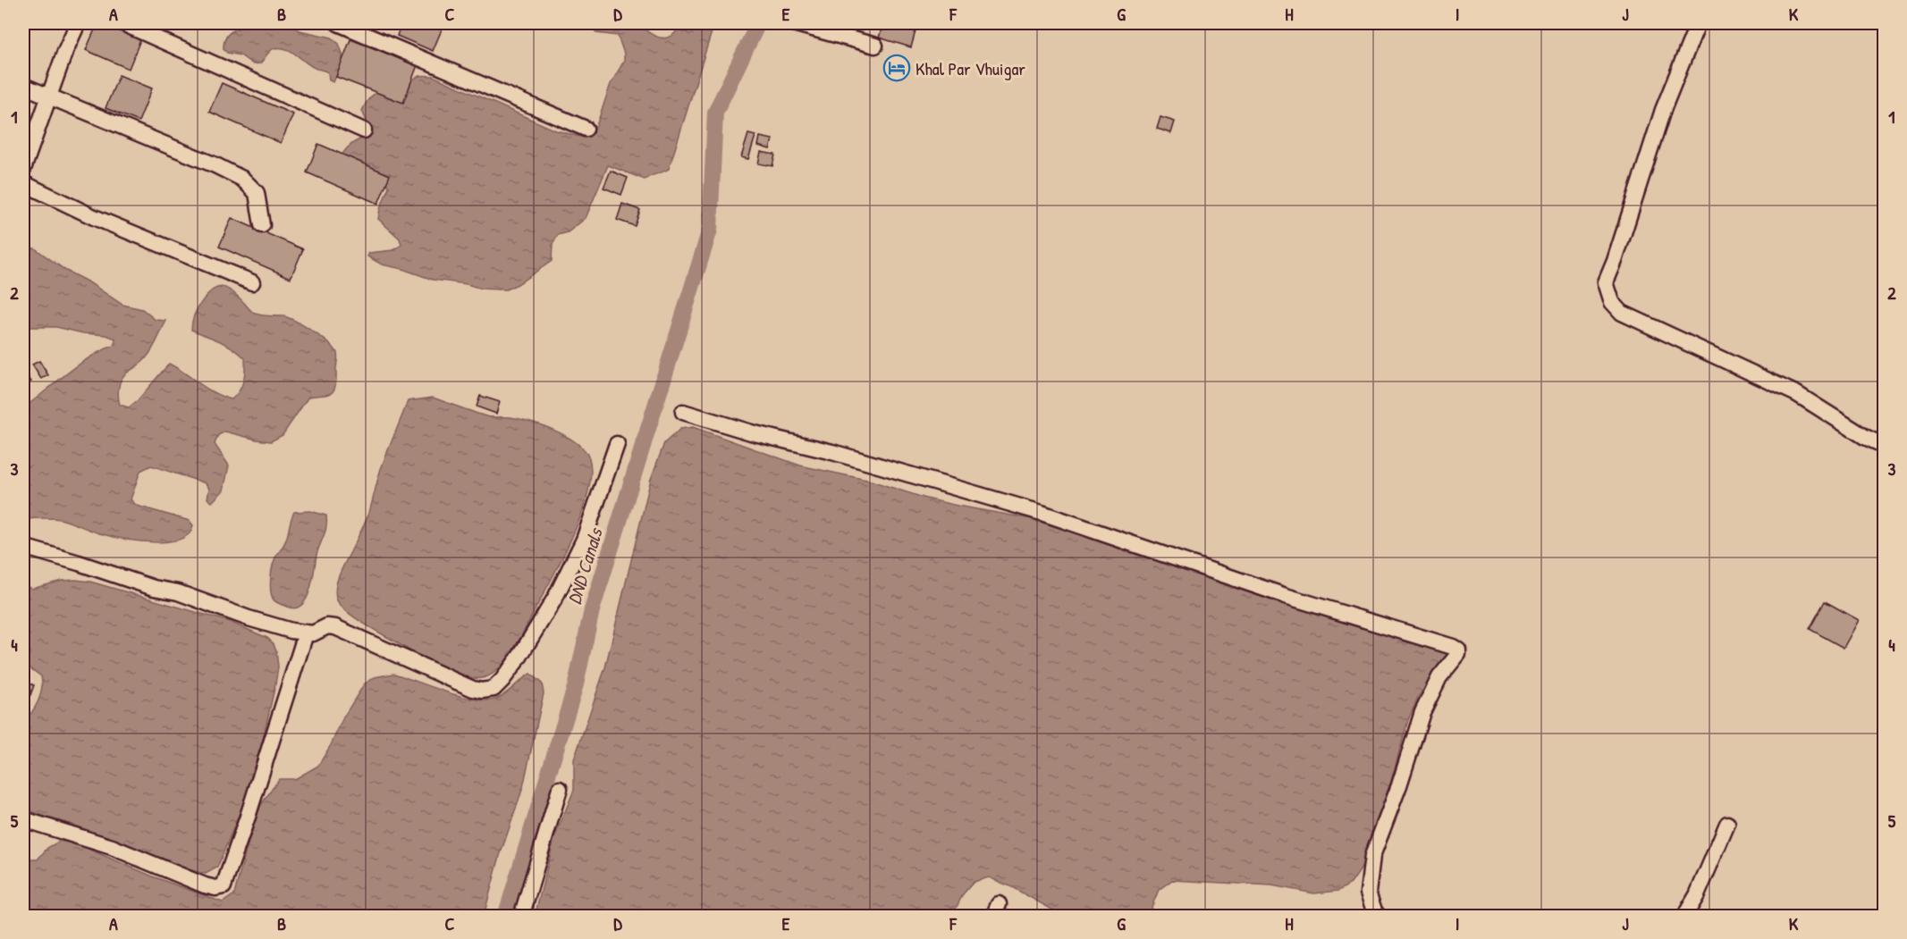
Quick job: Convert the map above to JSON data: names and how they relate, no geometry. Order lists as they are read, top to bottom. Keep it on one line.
{"water":["DND Canals"],"places":{"hotel":["Khal Par Vhuigar"]},"grid":{"columns":["A","B","C","D","E","F","G","H","I","J","K"],"rows":["1","2","3","4","5"]}}
